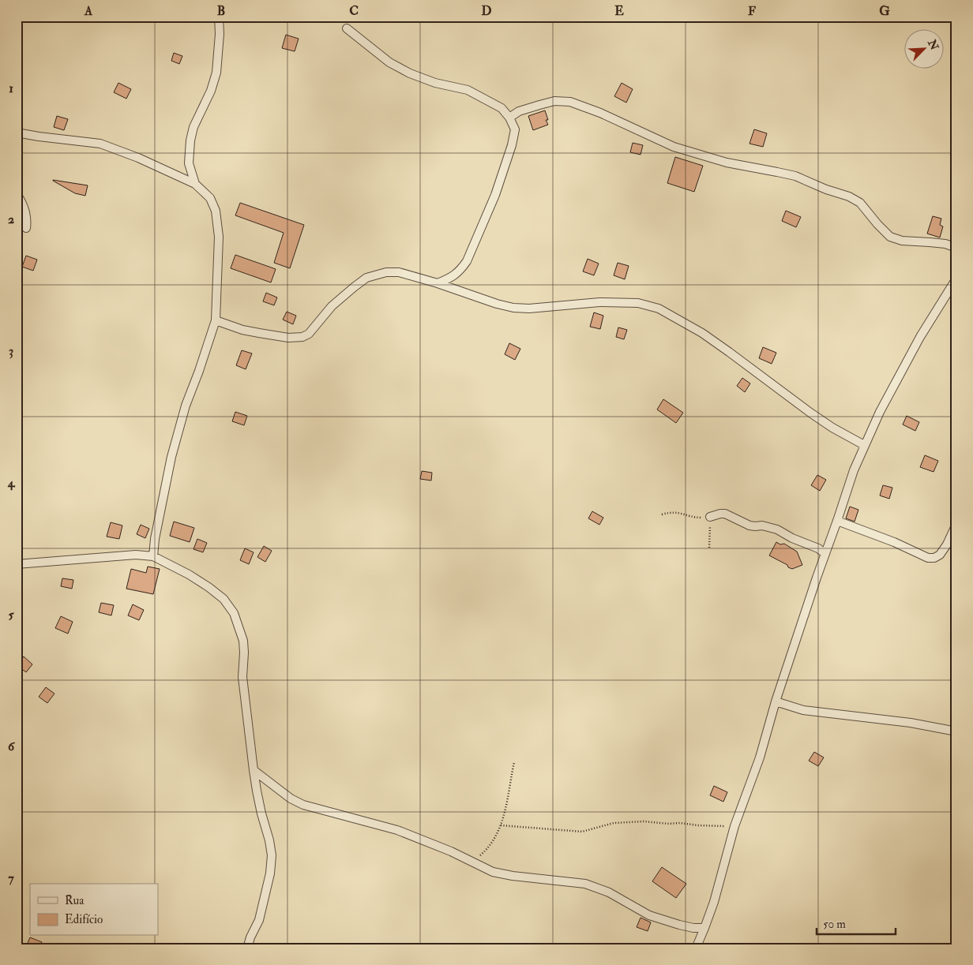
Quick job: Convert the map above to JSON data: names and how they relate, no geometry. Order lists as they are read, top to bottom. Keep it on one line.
{"legend":["Rua","Edifício"],"scale_bar":"50 m","north":"top right","grid":{"columns":["A","B","C","D","E","F","G"],"rows":["1","2","3","4","5","6","7"]}}
